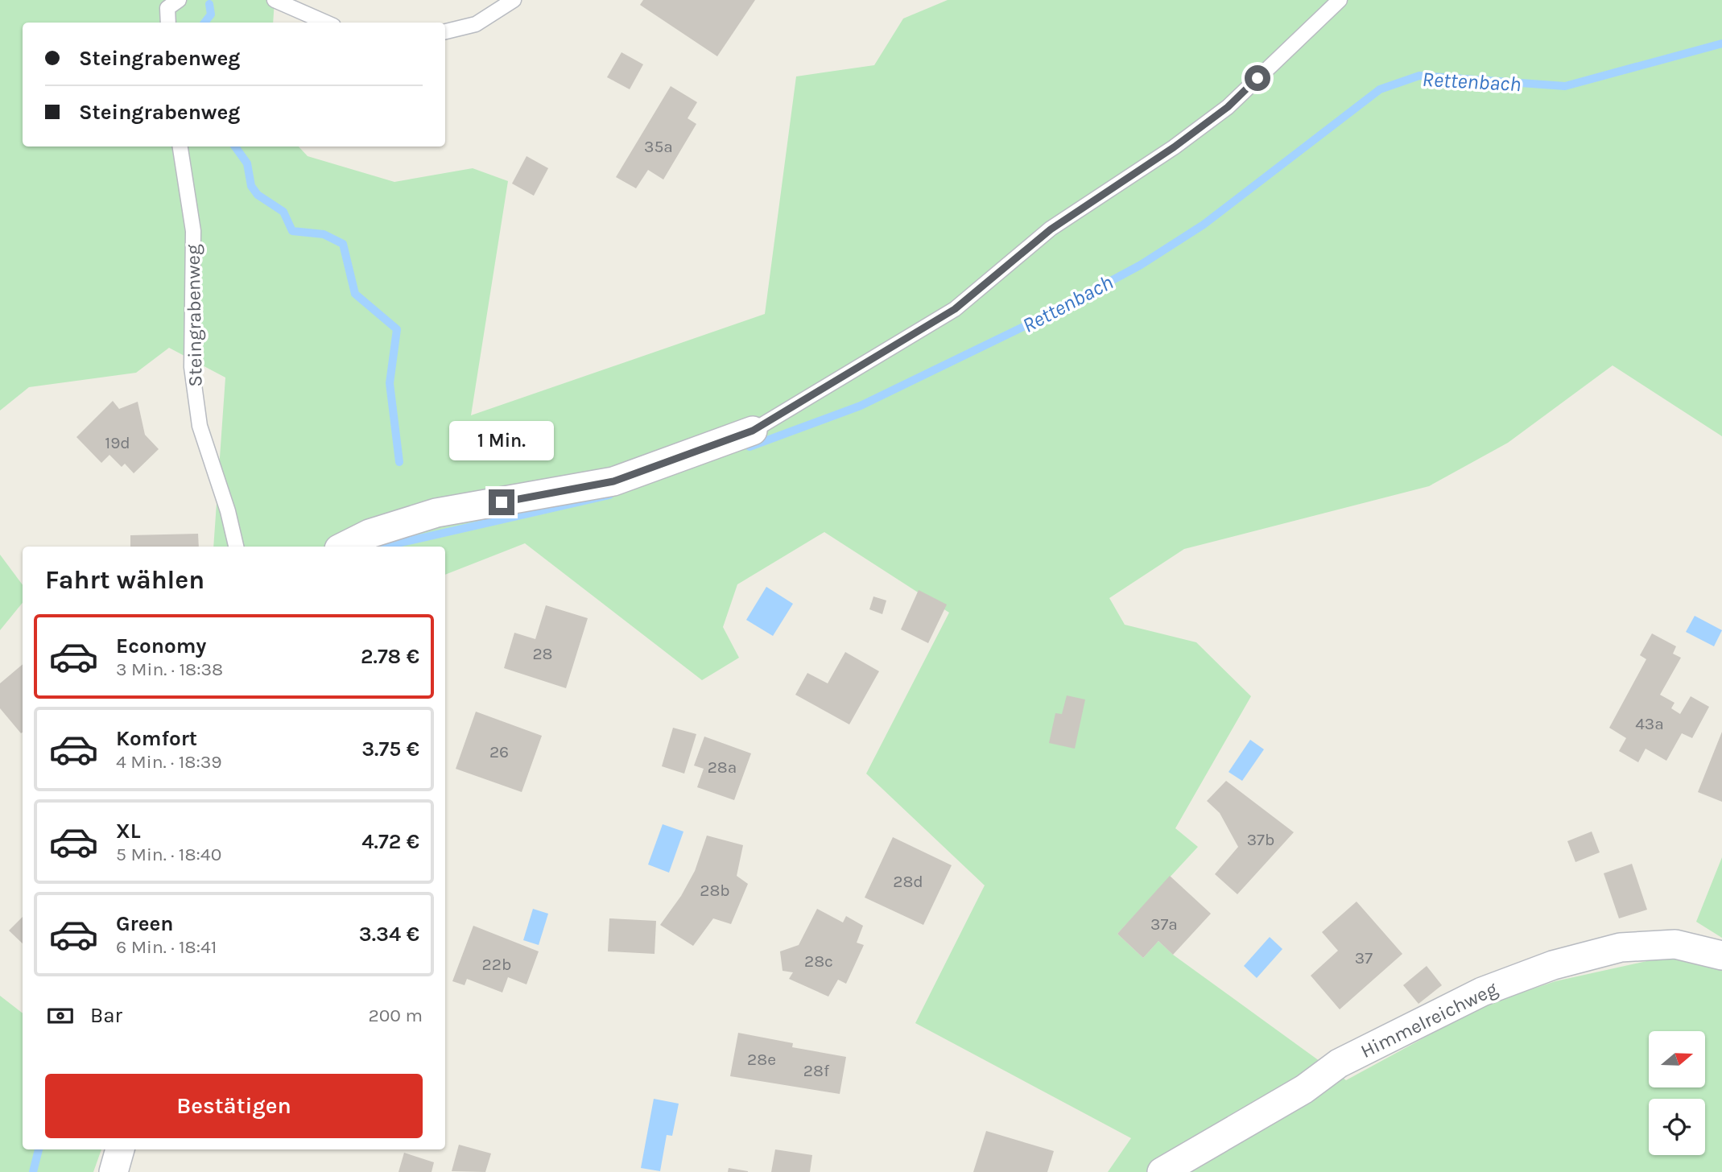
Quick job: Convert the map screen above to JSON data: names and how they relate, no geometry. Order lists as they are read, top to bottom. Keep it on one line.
{"streets":{"street":["Himmelreichweg"],"lane":["Steingrabenweg"]},"water":["Rettenbach"],"house_numbers":["35a","19d","28","43a","26","28a","37b","28d","28b","37a","37","28c","22b","28e","28f"],"north":"right","page":{"banner":["Steingrabenweg","Steingrabenweg"],"bubble":"1 Min.","heading":"Fahrt wählen","list":[{"name":"Economy","note":"3 Min. · 18:38","value":"2.78 €"},{"name":"Komfort","note":"4 Min. · 18:39","value":"3.75 €"},{"name":"XL","note":"5 Min. · 18:40","value":"4.72 €"},{"name":"Green","note":"6 Min. · 18:41","value":"3.34 €"}],"pay":["Bar","200 m"],"buttons":"Bestätigen"}}
